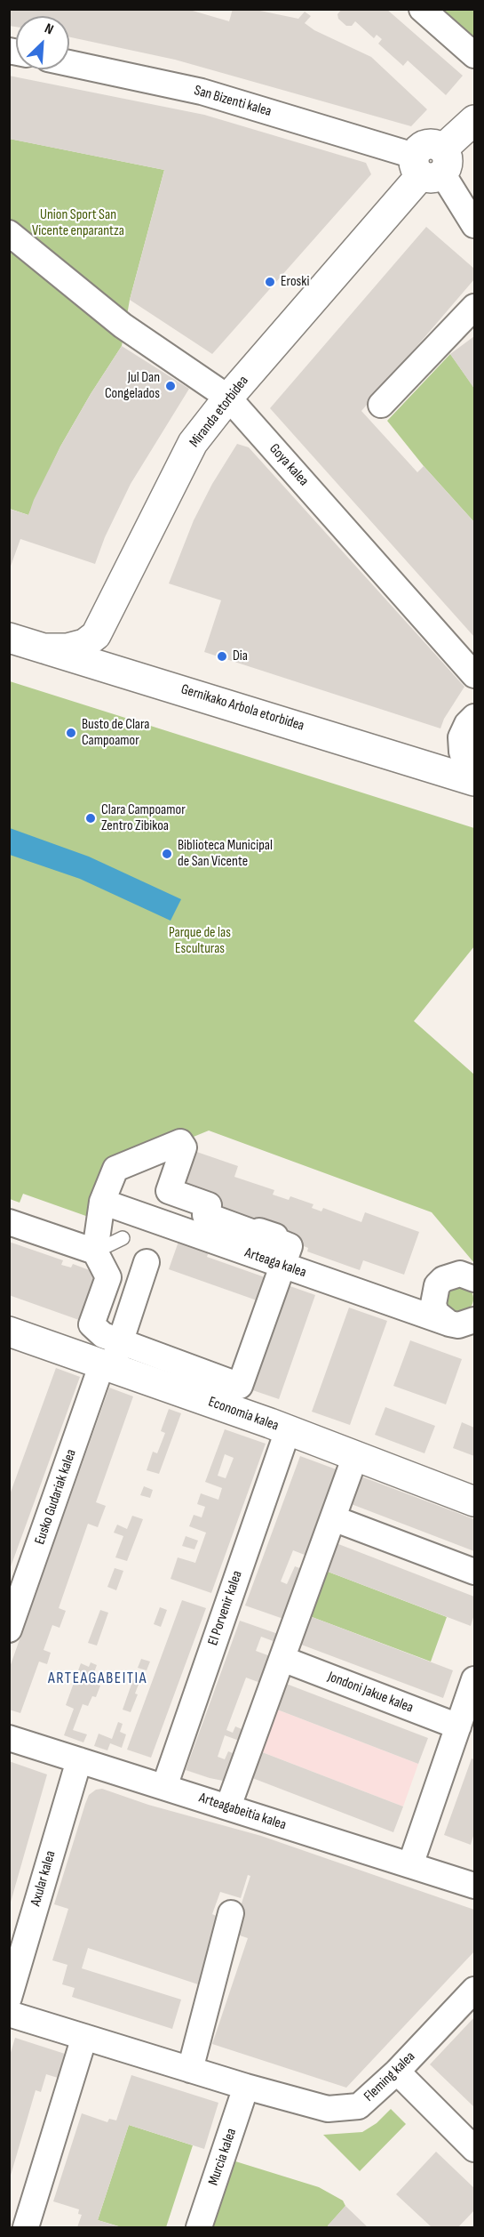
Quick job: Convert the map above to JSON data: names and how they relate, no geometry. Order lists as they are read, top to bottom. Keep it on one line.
{"streets":{"street":["San Bizenti kalea","Miranda etorbidea","Goya kalea","Gernikako Arbola etorbidea","Arteaga kalea","Economia kalea","Eusko Gudariak kalea","El Porvenir kalea","Jondoni Jakue kalea","Arteagabeitia kalea","Axular kalea","Fleming kalea","Murcia kalea"]},"crossings":[["San Bizenti kalea","Miranda etorbidea"],["Miranda etorbidea","Goya kalea"],["Miranda etorbidea","Gernikako Arbola etorbidea"],["Economia kalea","Eusko Gudariak kalea"],["Economia kalea","El Porvenir kalea"],["El Porvenir kalea","Arteagabeitia kalea"],["Arteagabeitia kalea","Axular kalea"],["Fleming kalea","Murcia kalea"]],"districts":["ARTEAGABEITIA"],"parks":["Union Sport San Vicente enparantza","Parque de las Esculturas"],"places":["Eroski","Jul Dan Congelados","Dia","Busto de Clara Campoamor","Clara Campoamor Zentro Zibikoa","Biblioteca Municipal de San Vicente"],"north":"top right"}
